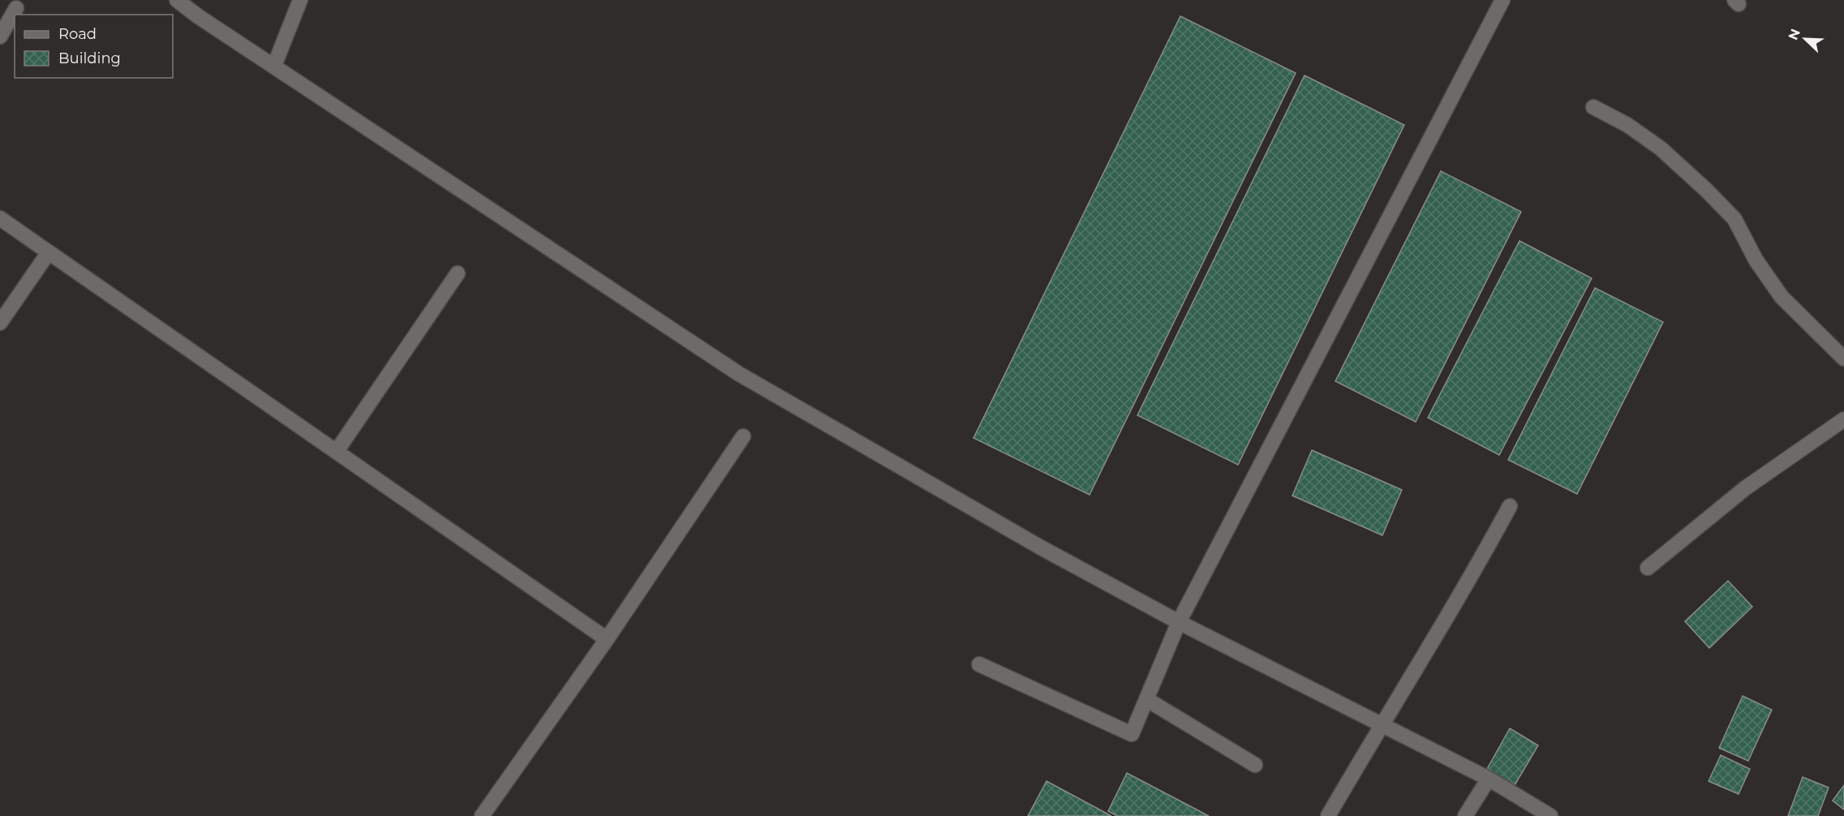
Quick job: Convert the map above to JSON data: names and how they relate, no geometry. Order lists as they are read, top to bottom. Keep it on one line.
{"legend":["Road","Building"],"north":"top left"}
